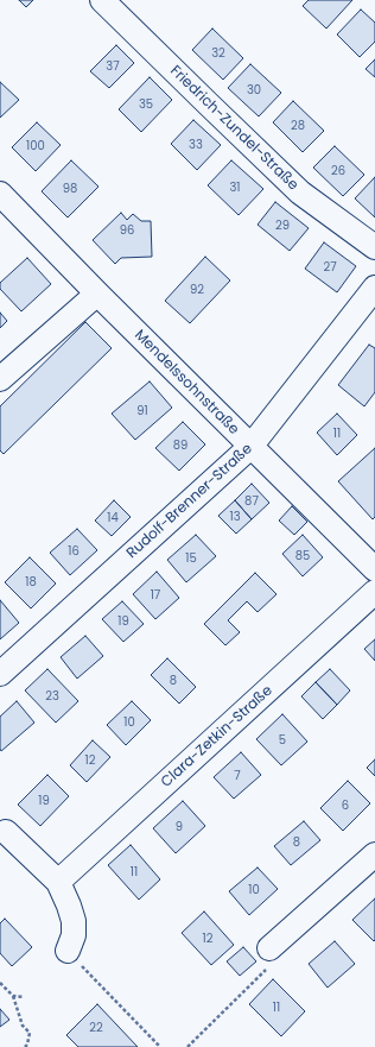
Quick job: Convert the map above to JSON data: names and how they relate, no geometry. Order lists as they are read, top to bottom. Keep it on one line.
{"streets":{"street":["Friedrich-Zundel-Straße","Mendelssohnstraße","Rudolf-Brenner-Straße","Clara-Zetkin-Straße"]},"crossings":[["Mendelssohnstraße","Rudolf-Brenner-Straße"]],"house_numbers":["32","37","30","35","28","33","100","26","31","98","29","96","27","92","91","11","89","87","13","14","16","85","15","18","17","19","8","23","10","5","12","7","19","6","9","8","11","10","12","11","22"]}
